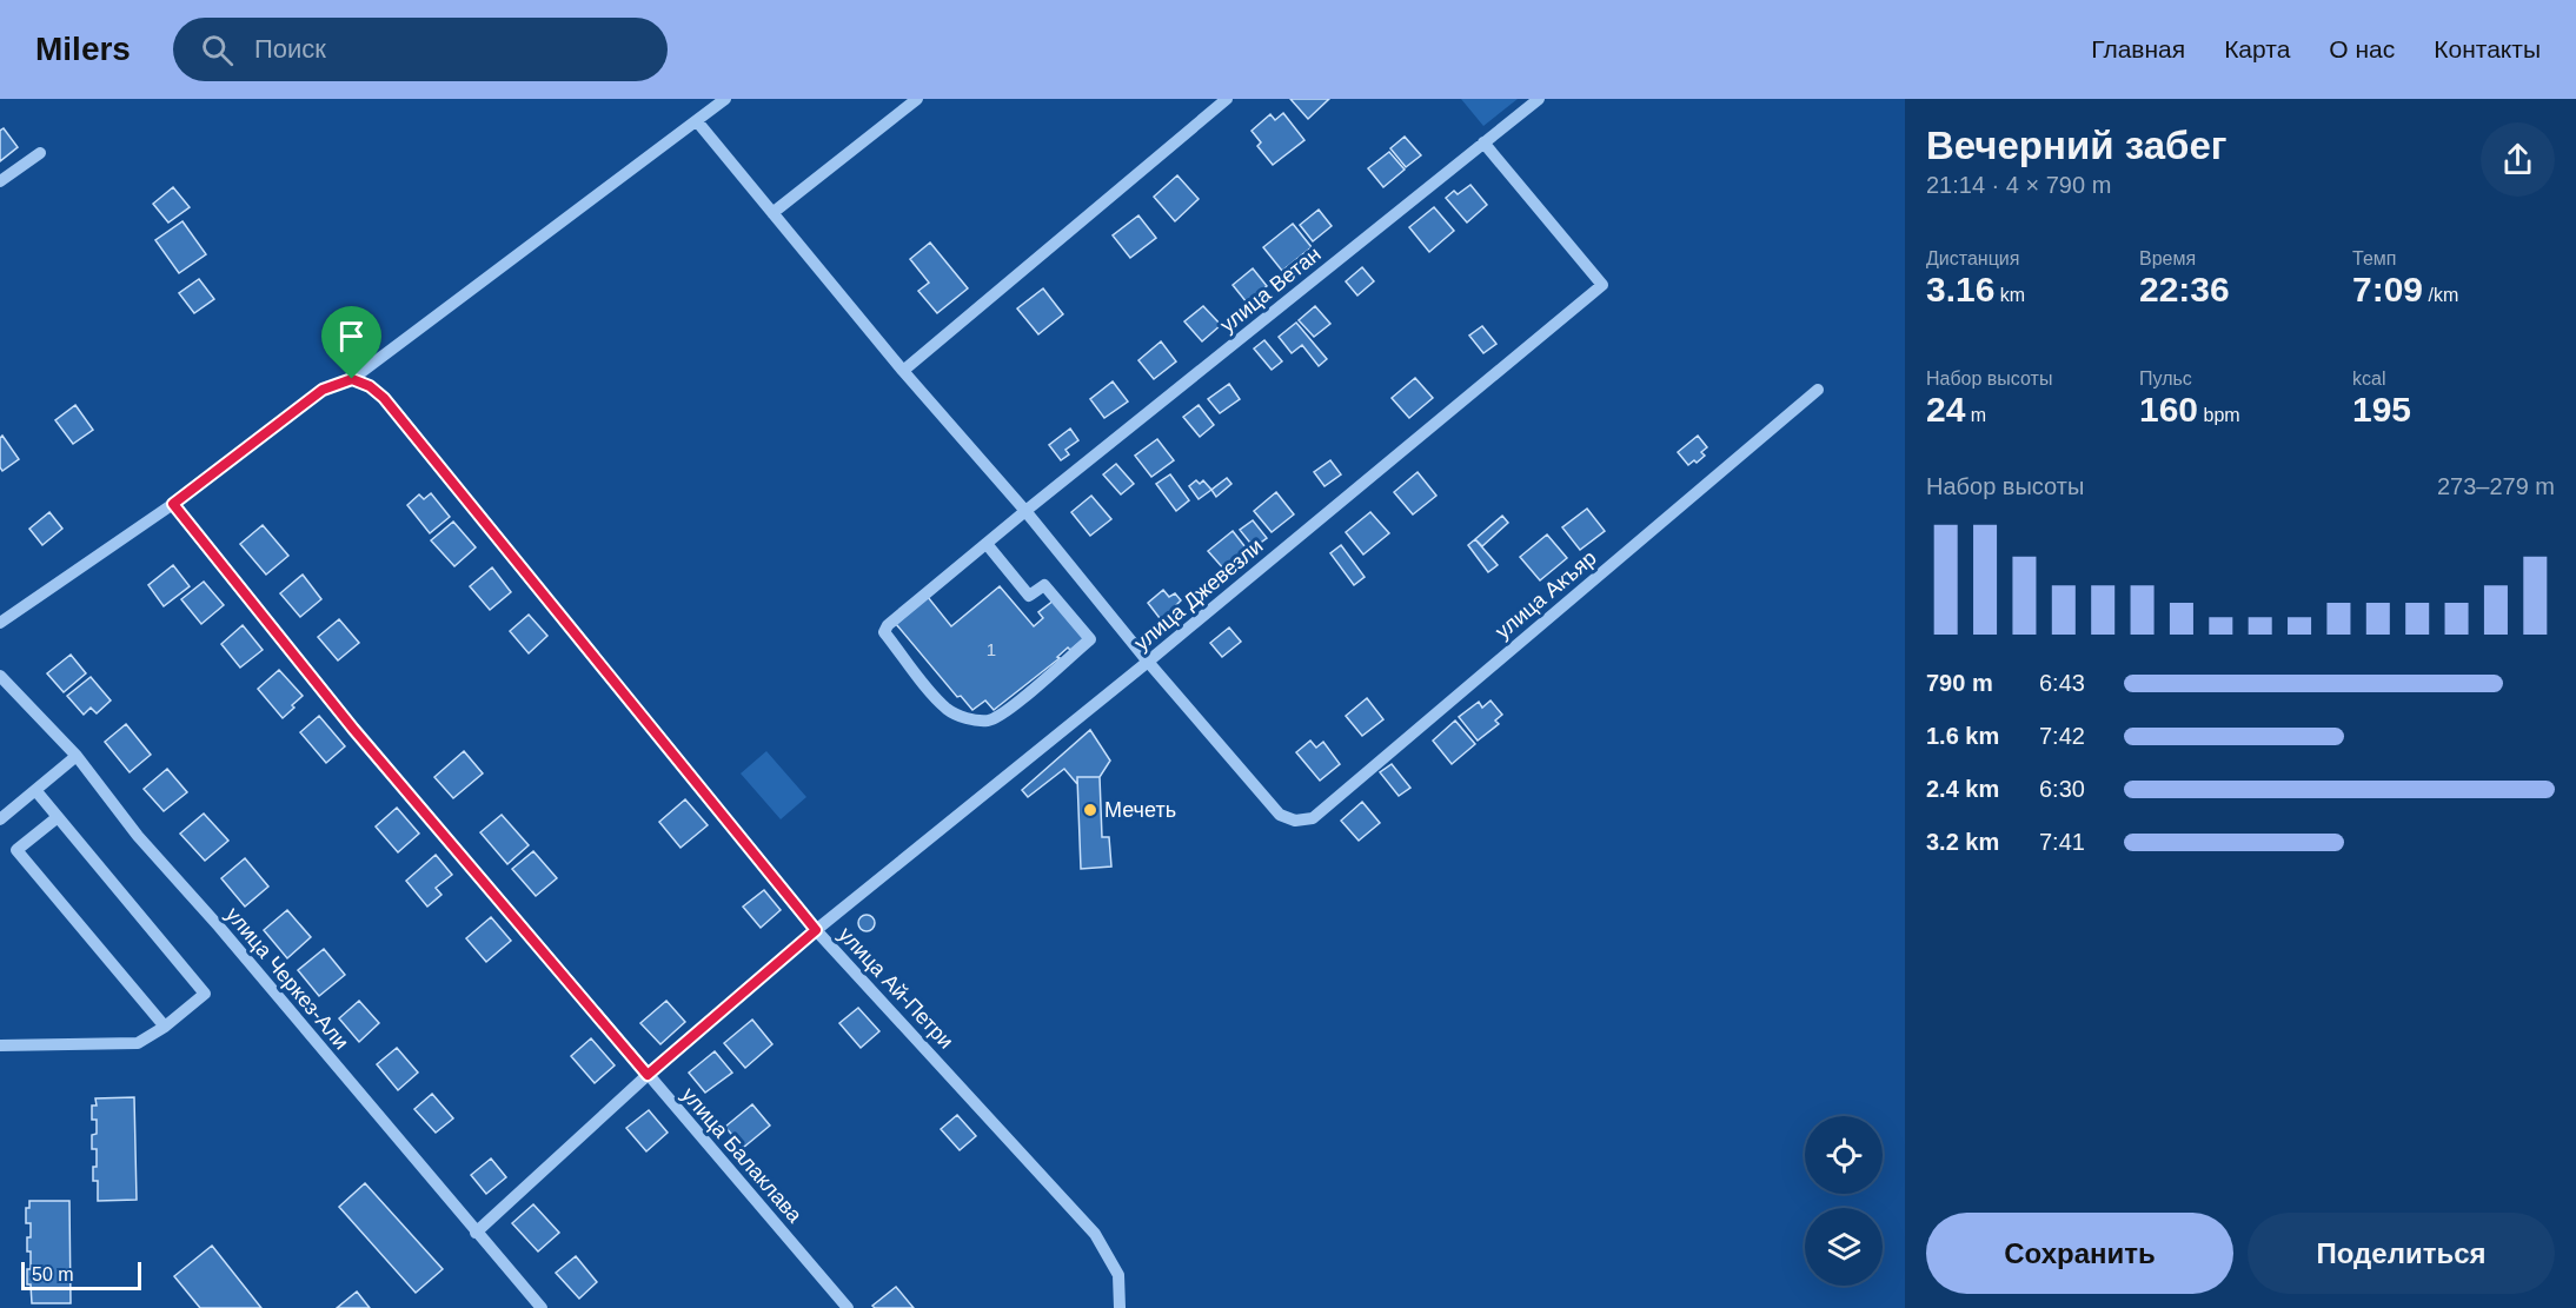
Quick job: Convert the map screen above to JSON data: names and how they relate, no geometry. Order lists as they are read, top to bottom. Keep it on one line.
{"streets":{"street":["улица Ветан","улица Джевезли","улица Акъяр","улица Черкез-Али","улица Ай-Петри","улица Балаклава"]},"crossings":[["улица Ветан","улица Джевезли"],["улица Джевезли","улица Акъяр"],["улица Джевезли","улица Черкез-Али"],["улица Джевезли","улица Ай-Петри"],["улица Джевезли","улица Балаклава"]],"places":["Мечеть"],"house_numbers":["1"],"scale_bar":"50 m","page":{"header":"Milers","search":"Поиск","nav":["Главная","Карта","О нас","Контакты"],"heading":["Вечерний забег","21:14 · 4 × 790 m"],"stats":[["Дистанция","3.16 km"],["Время","22:36"],["Темп","7:09 /km"],["Набор высоты","24 m"],["Пульс","160 bpm"],["kcal","195"]],"chart":["Набор высоты","273–279 m"],"list":[{"name":"790 m","note":"6:43"},{"name":"1.6 km","note":"7:42"},{"name":"2.4 km","note":"6:30"},{"name":"3.2 km","note":"7:41"}],"buttons":["Сохранить","Поделиться"],"scale":"50 m"}}
